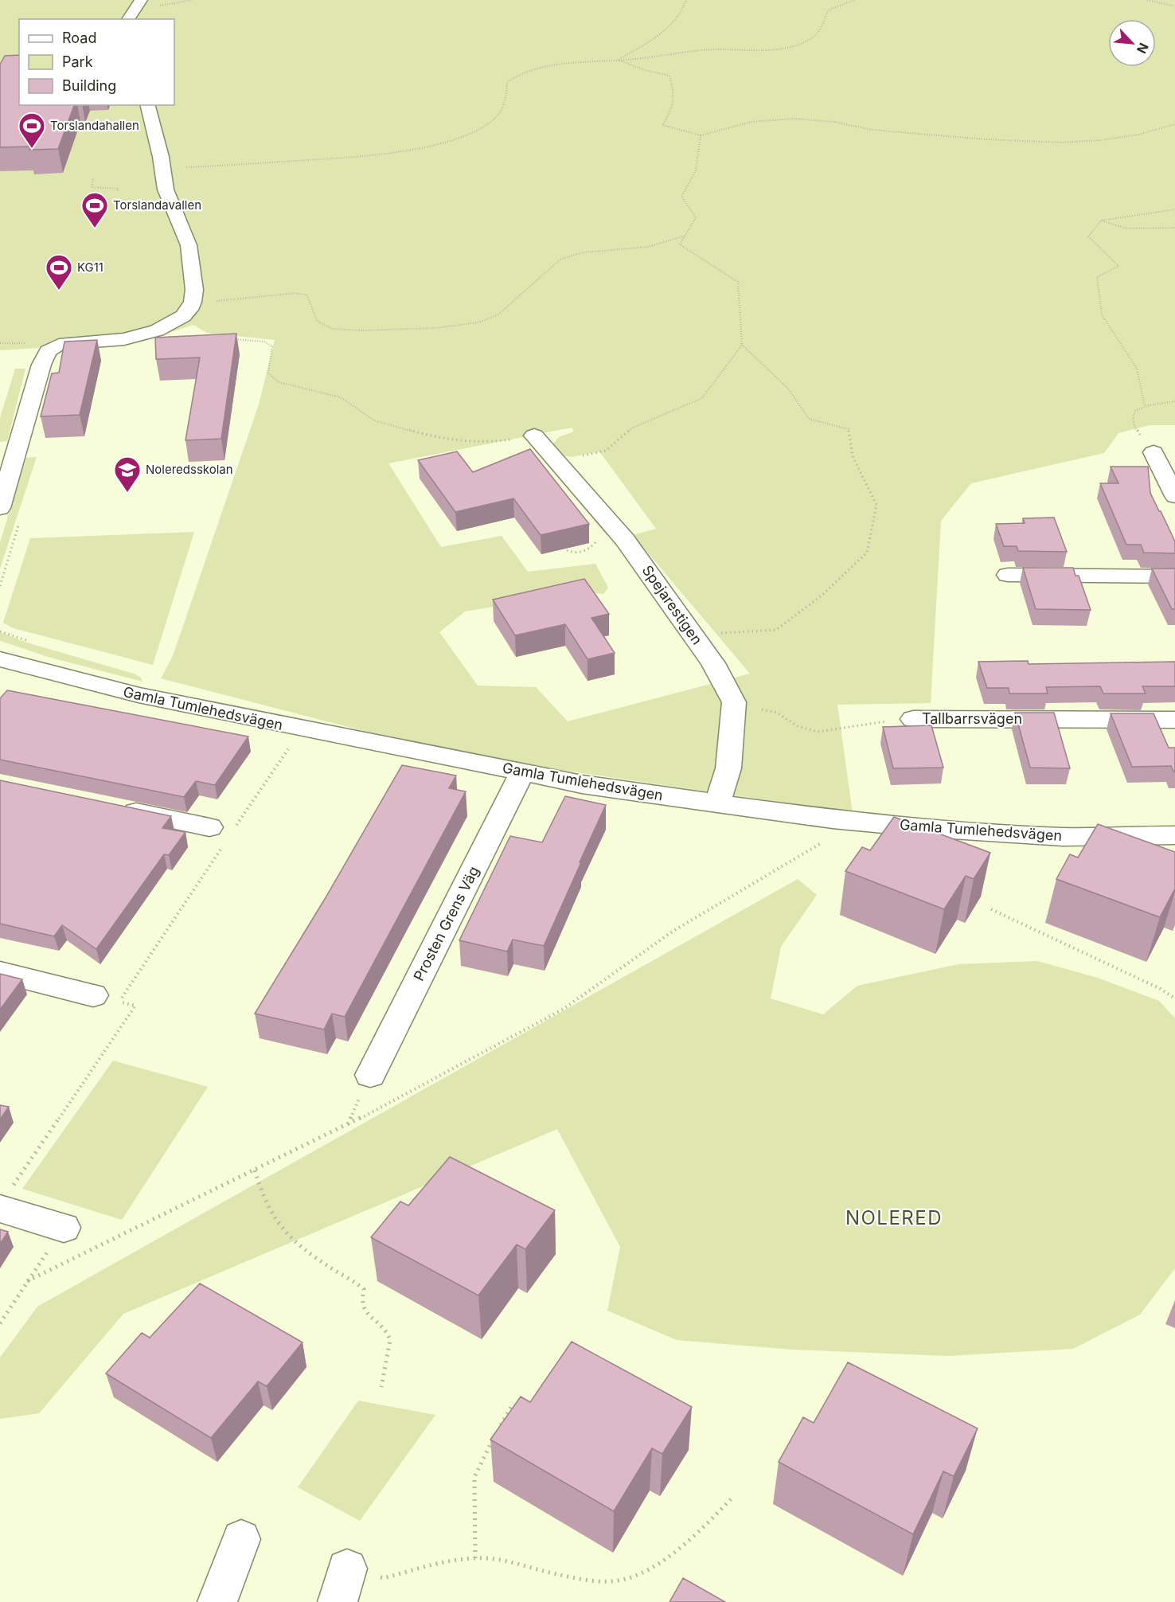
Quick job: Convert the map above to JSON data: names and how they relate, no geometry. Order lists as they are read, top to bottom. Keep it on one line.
{"streets":{"street":["Spejarestigen","Gamla Tumlehedsvägen","Tallbarrsvägen","Prosten Grens Väg"]},"crossings":[["Gamla Tumlehedsvägen","Prosten Grens Väg"]],"districts":["NOLERED"],"places":{"sports":["Torslandahallen","Torslandavallen","KG11"],"school or university":["Noleredsskolan"]},"legend":["Road","Park","Building"],"north":"bottom right"}
